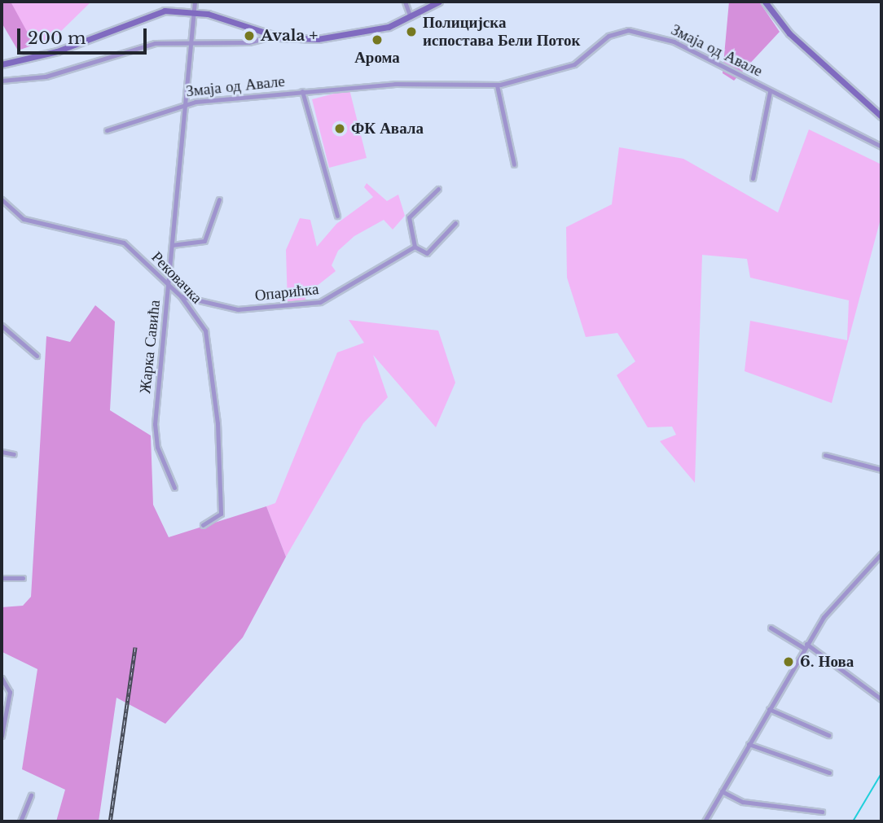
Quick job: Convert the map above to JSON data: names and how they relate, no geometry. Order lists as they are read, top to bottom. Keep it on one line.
{"streets":{"street":["Змаја од Авале","Рековачка","Опарићка","Жарка Савића"]},"crossings":[["Змаја од Авале","Жарка Савића"],["Рековачка","Опарићка"],["Рековачка","Жарка Савића"]],"places":["Полицијска испостава Бели Поток","Avala +","Арома","ФК Авала","6. Нова"],"scale_bar":"200 m"}
